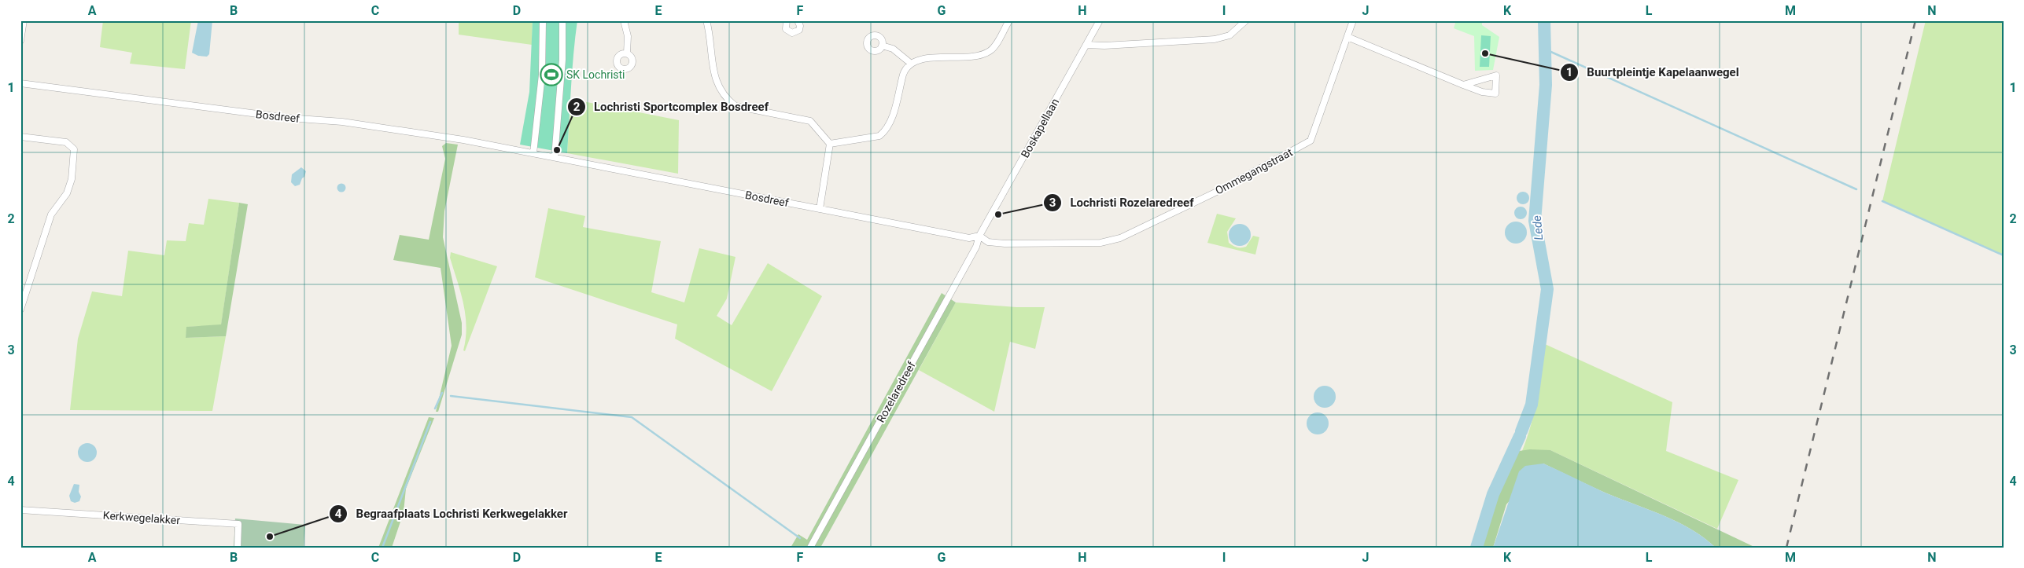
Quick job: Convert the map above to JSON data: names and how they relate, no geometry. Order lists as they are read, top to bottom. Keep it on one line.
{"streets":{"street":["Bosdreef","Boskapellaan","Ommegangstraat","Rozelaredreef","Kerkwegelakker"]},"crossings":[["Bosdreef","Boskapellaan"],["Bosdreef","Ommegangstraat"],["Bosdreef","Rozelaredreef"],["Boskapellaan","Ommegangstraat"],["Boskapellaan","Rozelaredreef"],["Ommegangstraat","Rozelaredreef"]],"water":["Lede"],"places":{"other":["Buurtpleintje Kapelaanwegel","Lochristi Sportcomplex Bosdreef","Lochristi Rozelaredreef","Begraafplaats Lochristi Kerkwegelakker"],"sports":["SK Lochristi"]},"grid":{"columns":["A","B","C","D","E","F","G","H","I","J","K","L","M","N"],"rows":["1","2","3","4"]}}
